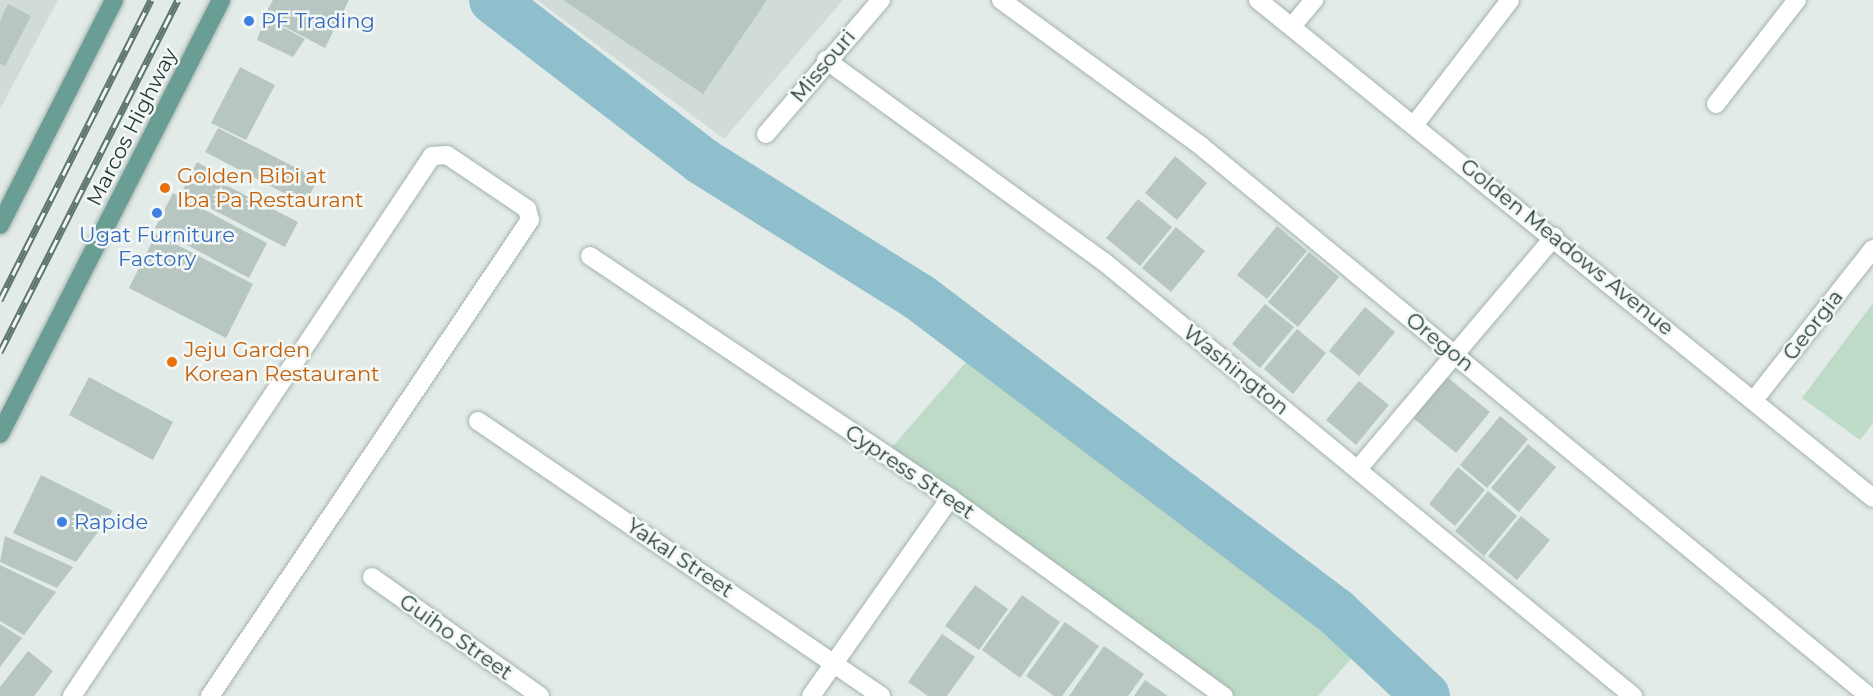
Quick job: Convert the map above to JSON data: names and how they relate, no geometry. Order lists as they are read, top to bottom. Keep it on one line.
{"streets":{"main road":["Marcos Highway"],"street":["Missouri","Golden Meadows Avenue","Georgia","Oregon","Washington","Cypress Street","Yakal Street","Guiho Street"]},"crossings":[["Missouri","Washington"],["Golden Meadows Avenue","Georgia"]],"places":["PF Trading","Golden Bibi at Iba Pa Restaurant","Ugat Furniture Factory","Jeju Garden Korean Restaurant","Rapide"]}
